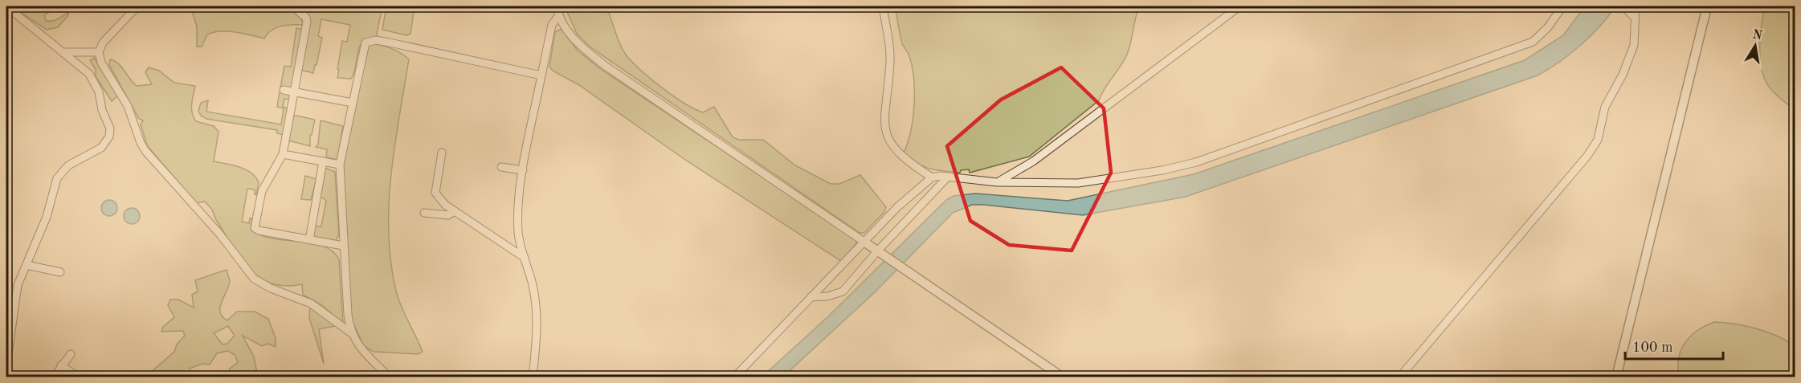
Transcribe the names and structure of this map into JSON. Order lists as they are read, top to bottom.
{
  "scale_bar": "100 m",
  "north": "top"
}
